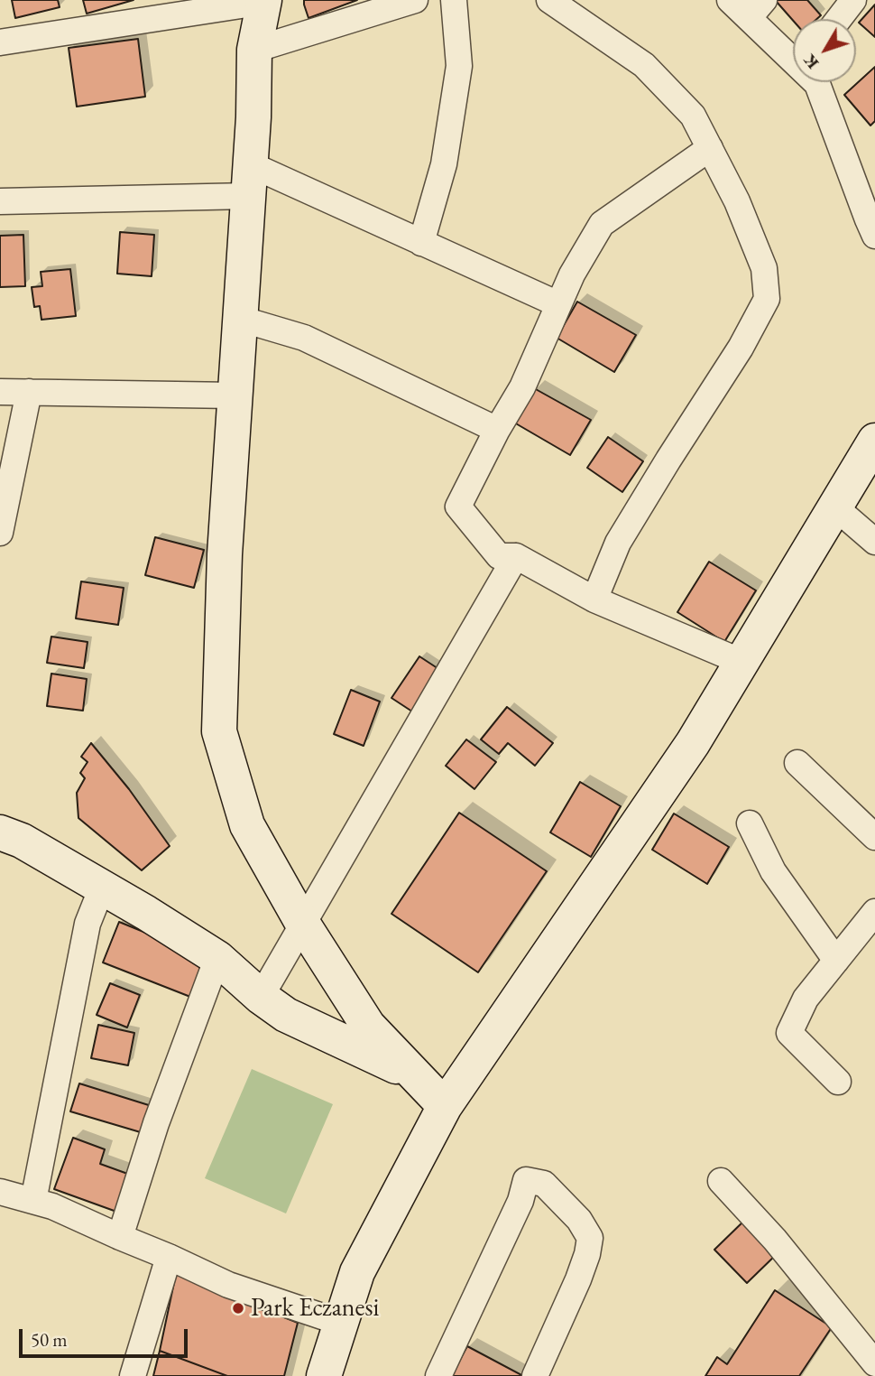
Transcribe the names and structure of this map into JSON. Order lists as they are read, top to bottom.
{
  "places": ["Park Eczanesi"],
  "scale_bar": "50 m",
  "north": "bottom left"
}
